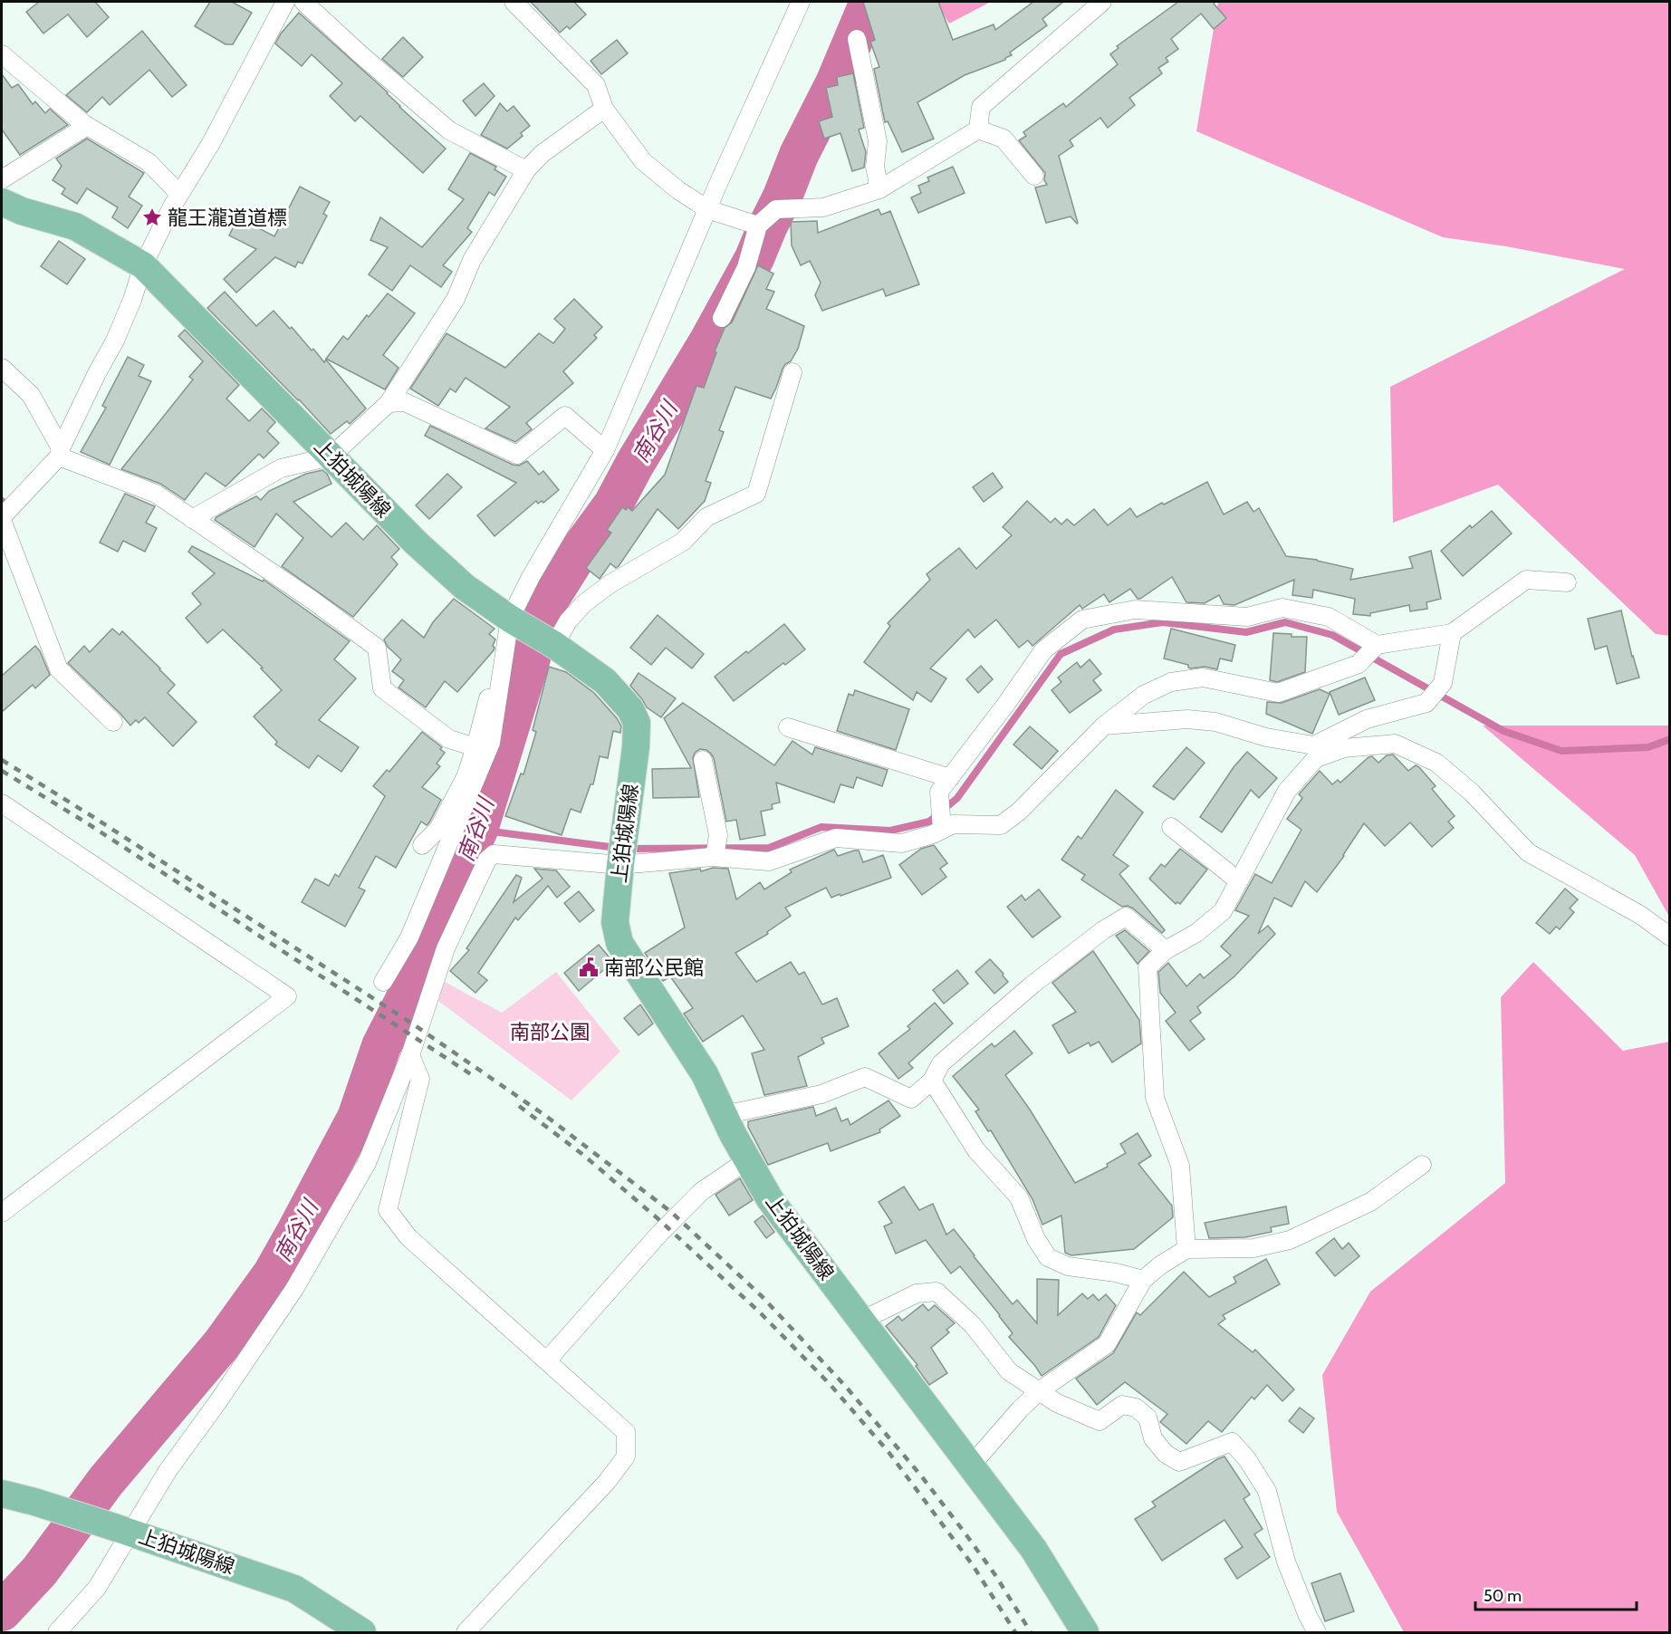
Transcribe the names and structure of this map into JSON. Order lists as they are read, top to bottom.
{
  "streets": {
    "main road": ["上狛城陽線"]
  },
  "water": ["南谷川"],
  "parks": ["南部公園"],
  "places": {
    "place": ["龍王瀧道道標"],
    "public building": ["南部公民館"]
  },
  "scale_bar": "50 m"
}
